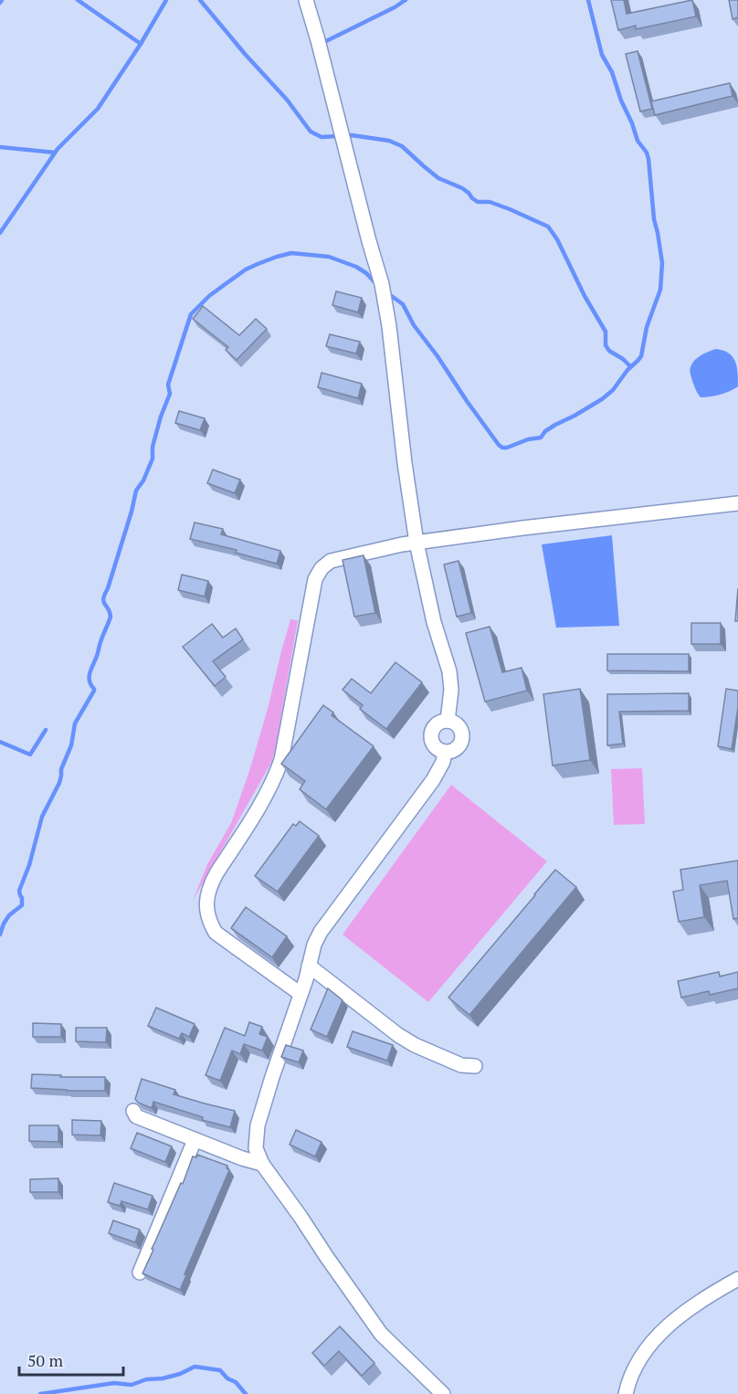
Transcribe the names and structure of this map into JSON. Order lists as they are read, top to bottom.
{
  "scale_bar": "50 m"
}
